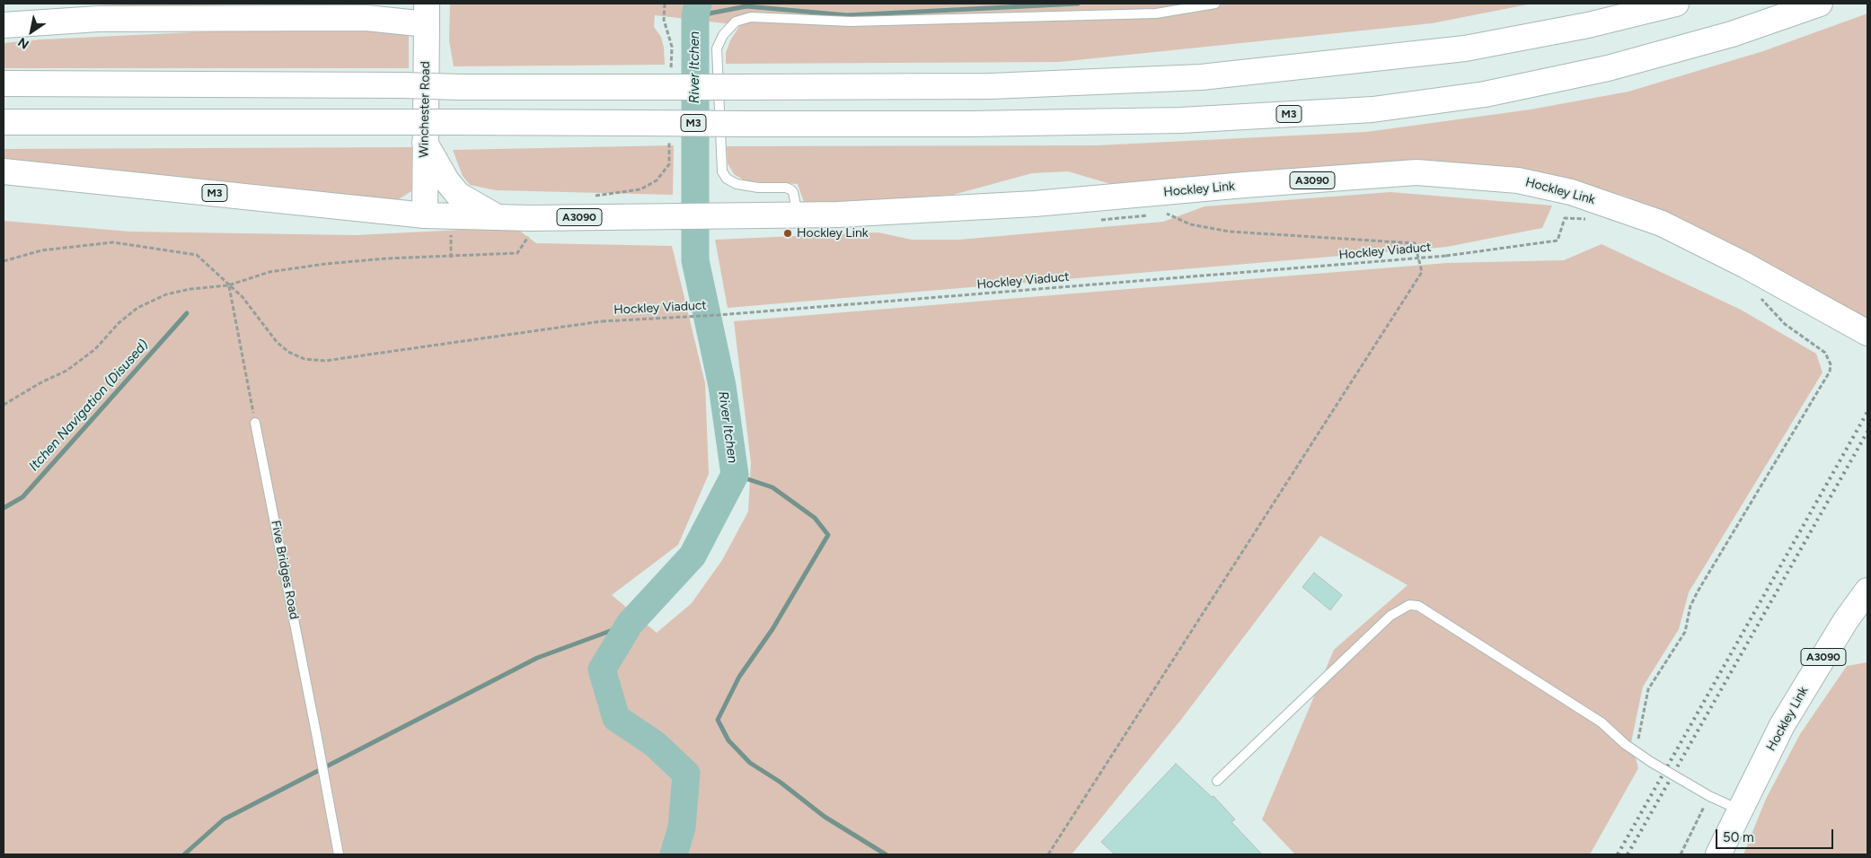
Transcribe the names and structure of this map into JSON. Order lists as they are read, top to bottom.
{
  "streets": {
    "main road": [
      "Winchester Road",
      "M3",
      "A3090",
      "Hockley Link"
    ],
    "lane": ["Five Bridges Road"],
    "path": ["Hockley Viaduct"]
  },
  "crossings": [
    ["Winchester Road", "M3"],
    ["Winchester Road", "Hockley Link"],
    ["M3", "Hockley Link"]
  ],
  "water": ["River Itchen", "Itchen Navigation (Disused)"],
  "places": ["Hockley Link"],
  "scale_bar": "50 m",
  "north": "bottom left"
}
